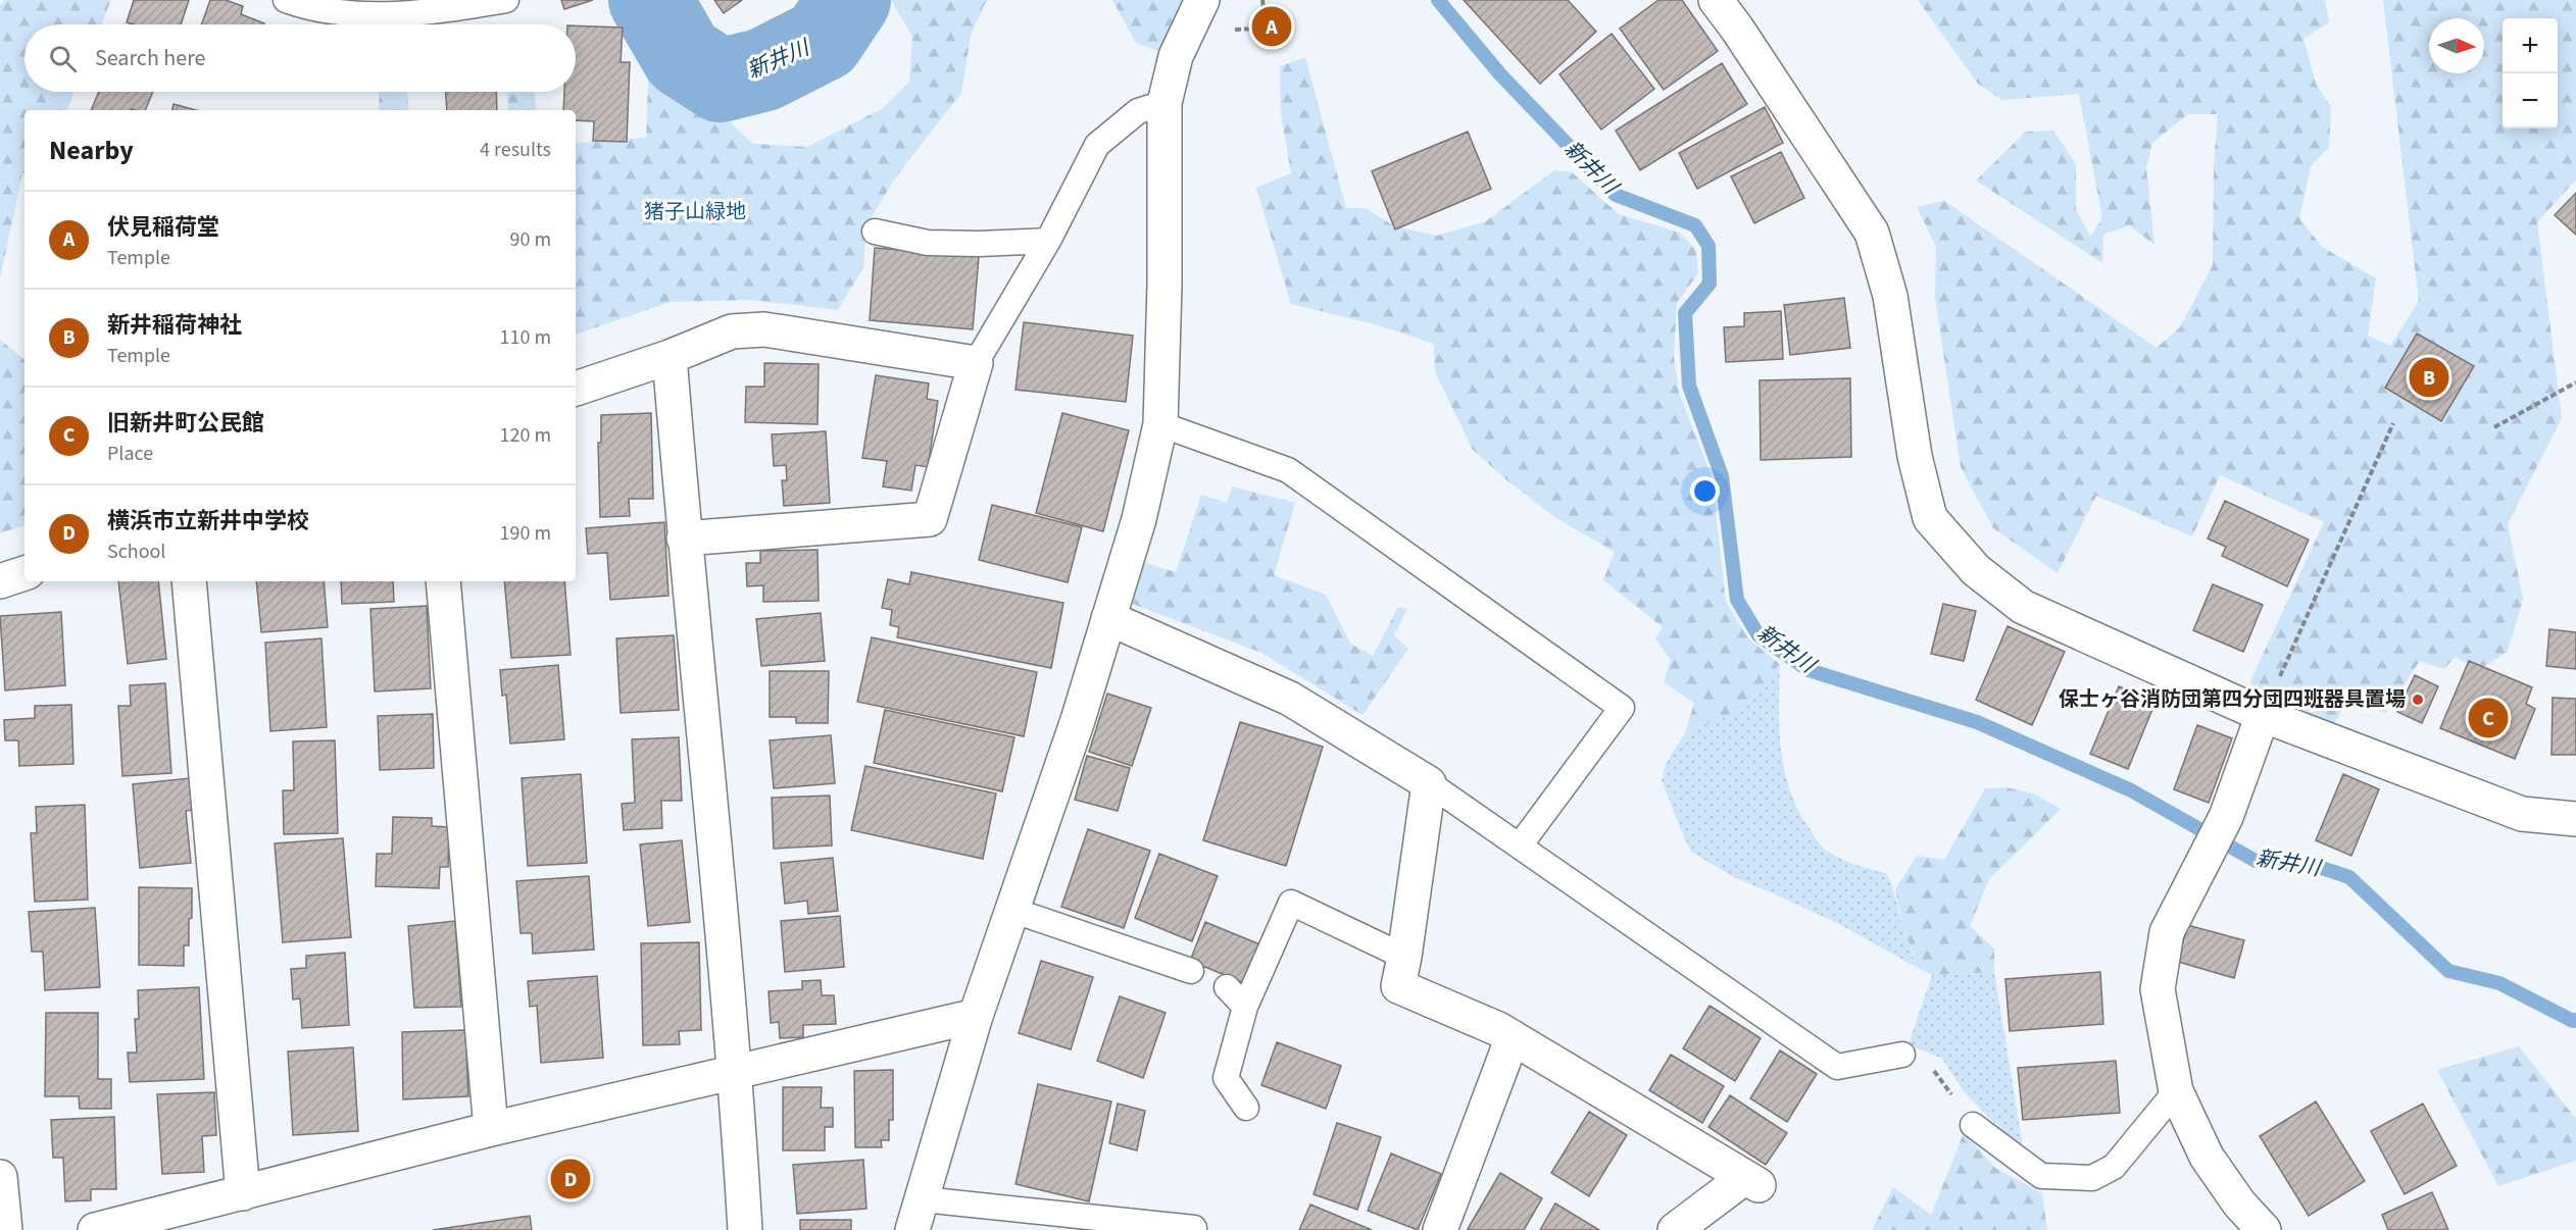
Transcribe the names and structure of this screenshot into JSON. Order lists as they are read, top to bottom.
{
  "water": ["新井川"],
  "parks": ["猪子山緑地"],
  "places": ["保士ヶ谷消防団第四分団四班器具置場"],
  "north": "right",
  "page": {
    "pins": [
      "A",
      "B",
      "C",
      "D"
    ],
    "map_buttons": ["+", "−"],
    "search": "Search here",
    "heading": ["Nearby", "4 results"],
    "list": [
      {
        "mark": "A",
        "name": "伏見稲荷堂",
        "note": "Temple",
        "value": "90 m"
      },
      {
        "mark": "B",
        "name": "新井稲荷神社",
        "note": "Temple",
        "value": "110 m"
      },
      {
        "mark": "C",
        "name": "旧新井町公民館",
        "note": "Place",
        "value": "120 m"
      },
      {
        "mark": "D",
        "name": "横浜市立新井中学校",
        "note": "School",
        "value": "190 m"
      }
    ]
  }
}
